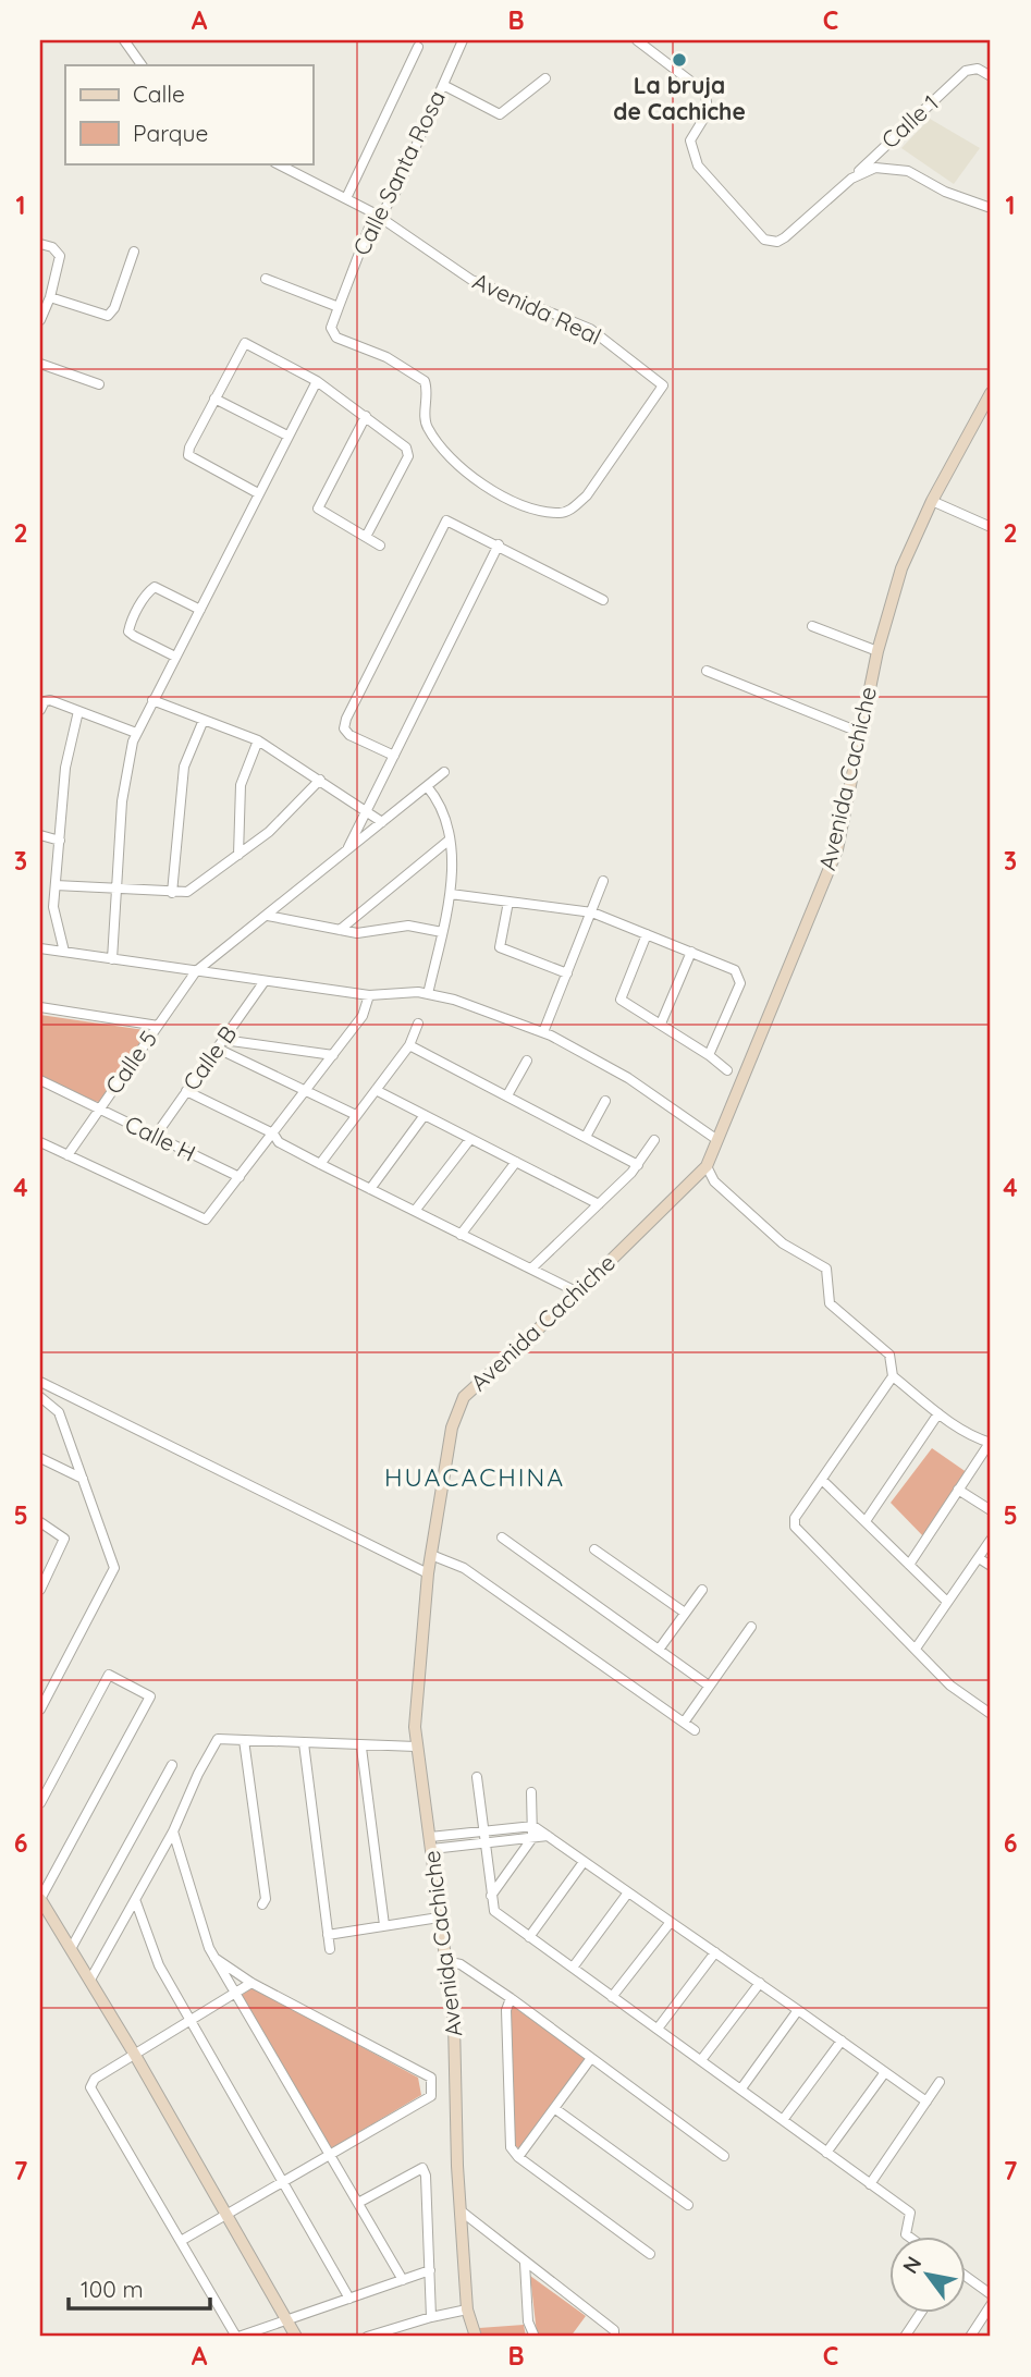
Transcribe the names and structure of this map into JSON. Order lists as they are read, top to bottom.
{
  "streets": {
    "street": [
      "Calle 1",
      "Calle Santa Rosa",
      "Avenida Real",
      "Avenida Cachiche",
      "Calle B",
      "Calle 5",
      "Calle H"
    ]
  },
  "crossings": [
    ["Calle Santa Rosa", "Avenida Real"],
    ["Calle B", "Calle H"],
    ["Calle 5", "Calle H"]
  ],
  "districts": ["HUACACHINA"],
  "places": ["La bruja de Cachiche"],
  "legend": ["Calle", "Parque"],
  "scale_bar": "100 m",
  "north": "top left",
  "grid": {
    "columns": ["A", "B", "C"],
    "rows": [
      "1",
      "2",
      "3",
      "4",
      "5",
      "6",
      "7"
    ]
  }
}
